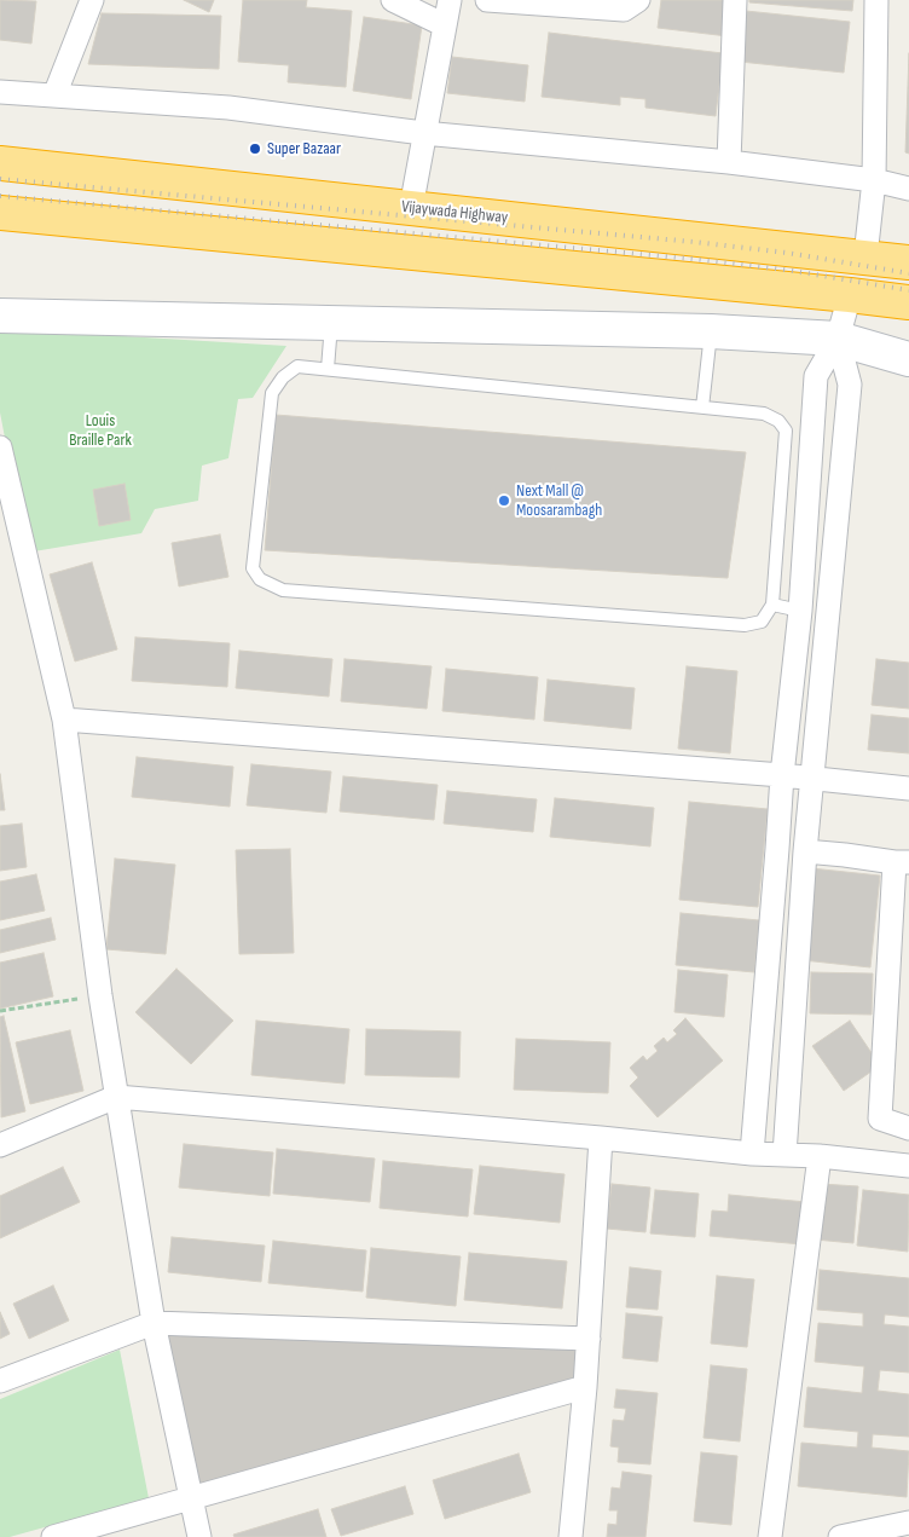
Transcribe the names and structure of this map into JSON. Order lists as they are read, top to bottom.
{
  "streets": {
    "highway": ["Vijaywada Highway"]
  },
  "parks": ["Louis Braille Park"],
  "places": ["Super Bazaar", "Next Mall @ Moosarambagh"]
}
